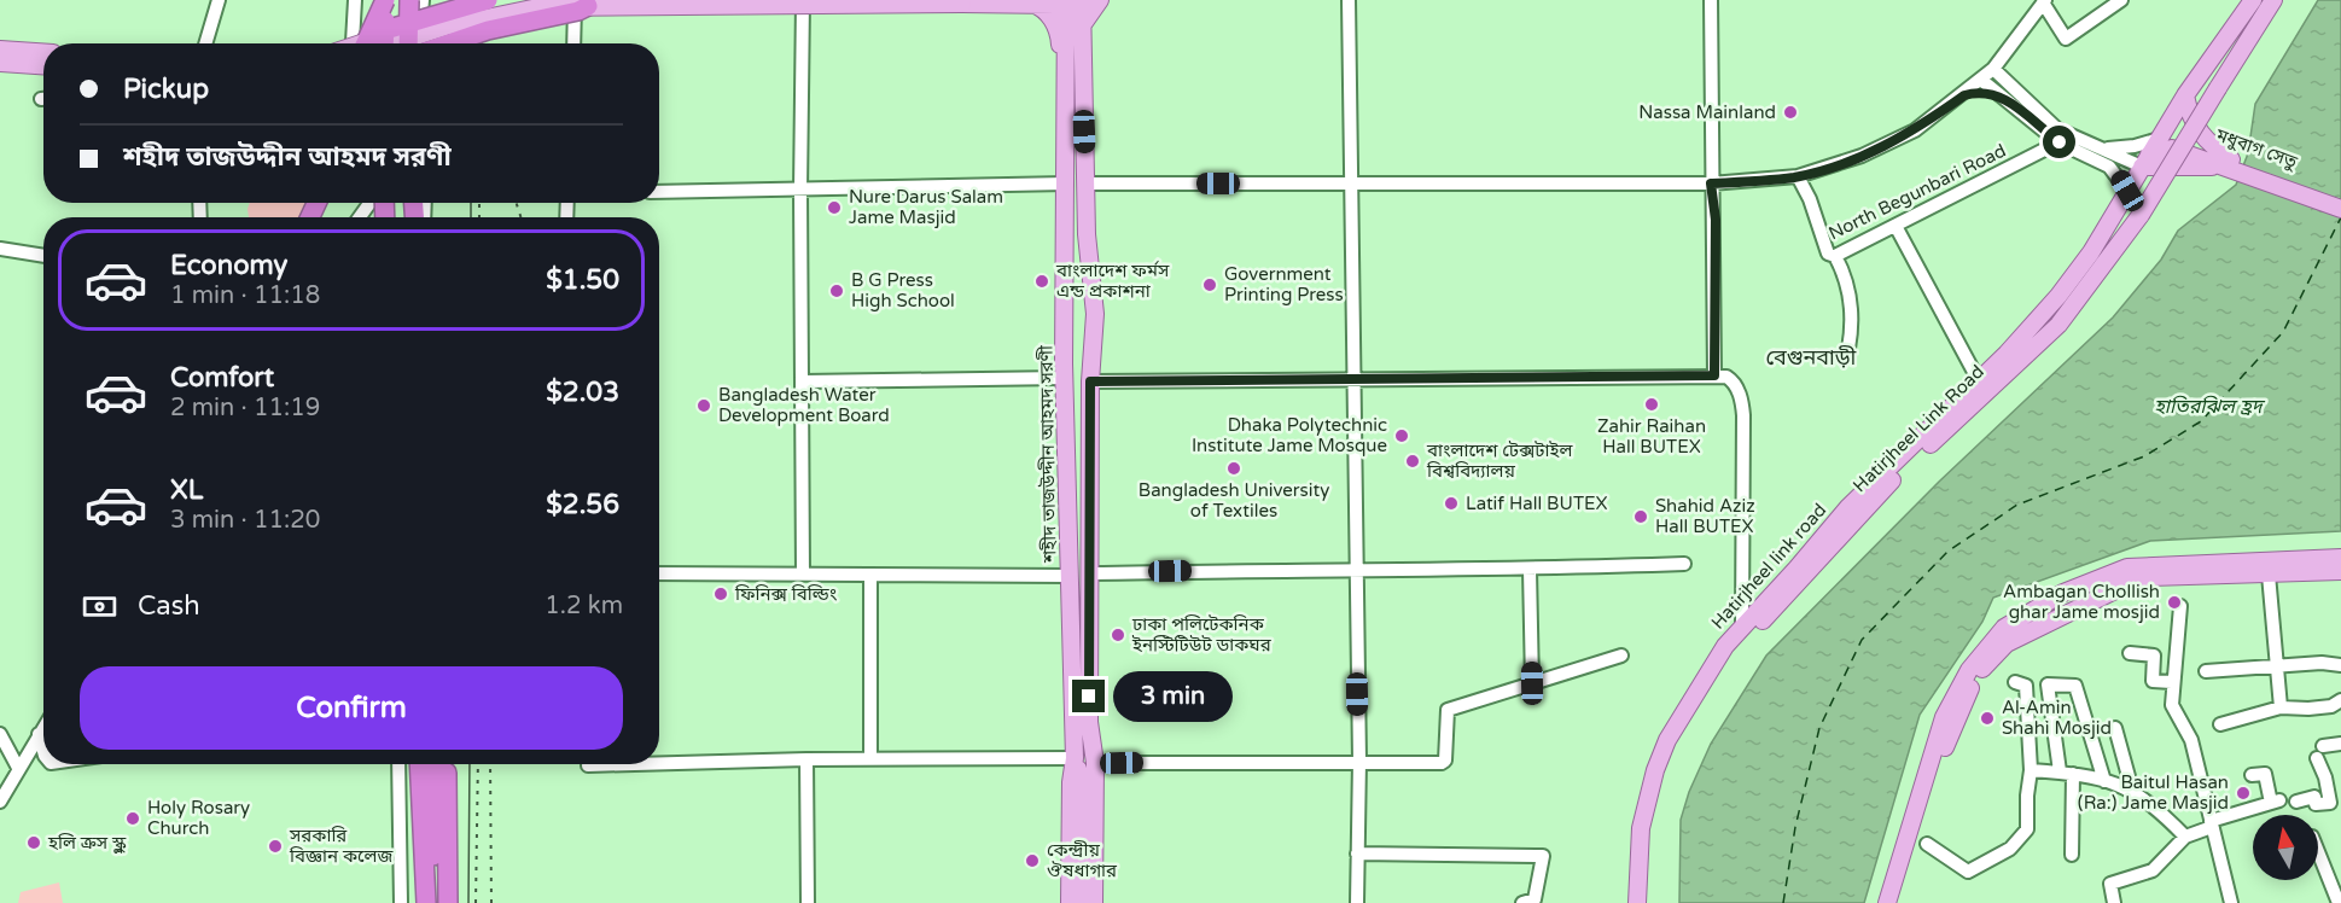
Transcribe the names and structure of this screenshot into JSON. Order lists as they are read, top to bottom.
{
  "streets": {
    "main road": [
      "মধুবাগ সেতু",
      "Hatirjheel Link Road",
      "শহীদ তাজউদ্দীন আহমদ সরণী",
      "Hatirjheel link road"
    ],
    "street": ["North Begunbari Road"]
  },
  "districts": ["বেগুনবাড়ী"],
  "water": ["হাতিরঝিল হ্রদ"],
  "places": [
    "Nassa Mainland",
    "Nure Darus Salam Jame Masjid",
    "বাংলাদেশ ফর্মস এন্ড প্রকাশনা",
    "Government Printing Press",
    "B G Press High School",
    "Zahir Raihan Hall BUTEX",
    "Bangladesh Water Development Board",
    "Dhaka Polytechnic Institute Jame Mosque",
    "বাংলাদেশ টেক্সটাইল বিশ্ববিদ্যালয়",
    "Bangladesh University of Textiles",
    "Latif Hall BUTEX",
    "Shahid Aziz Hall BUTEX",
    "ফিনিক্স বিল্ডিং",
    "Ambagan Chollish ghar Jame mosjid",
    "ঢাকা পলিটেকনিক ইনস্টিটিউট ডাকঘর",
    "Al-Amin Shahi Mosjid",
    "Baitul Hasan (Ra:) Jame Masjid",
    "Holy Rosary Church",
    "হলি ক্রস স্কুল",
    "সরকারি বিজ্ঞান কলেজ",
    "কেন্দ্রীয় ঔষধাগার"
  ],
  "north": "top",
  "page": {
    "banner": ["Pickup", "শহীদ তাজউদ্দীন আহমদ সরণী"],
    "list": [
      {
        "name": "Economy",
        "note": "1 min · 11:18",
        "value": "$1.50"
      },
      {
        "name": "Comfort",
        "note": "2 min · 11:19",
        "value": "$2.03"
      },
      {
        "name": "XL",
        "note": "3 min · 11:20",
        "value": "$2.56"
      }
    ],
    "pay": ["Cash", "1.2 km"],
    "buttons": "Confirm",
    "bubble": "3 min"
  }
}
